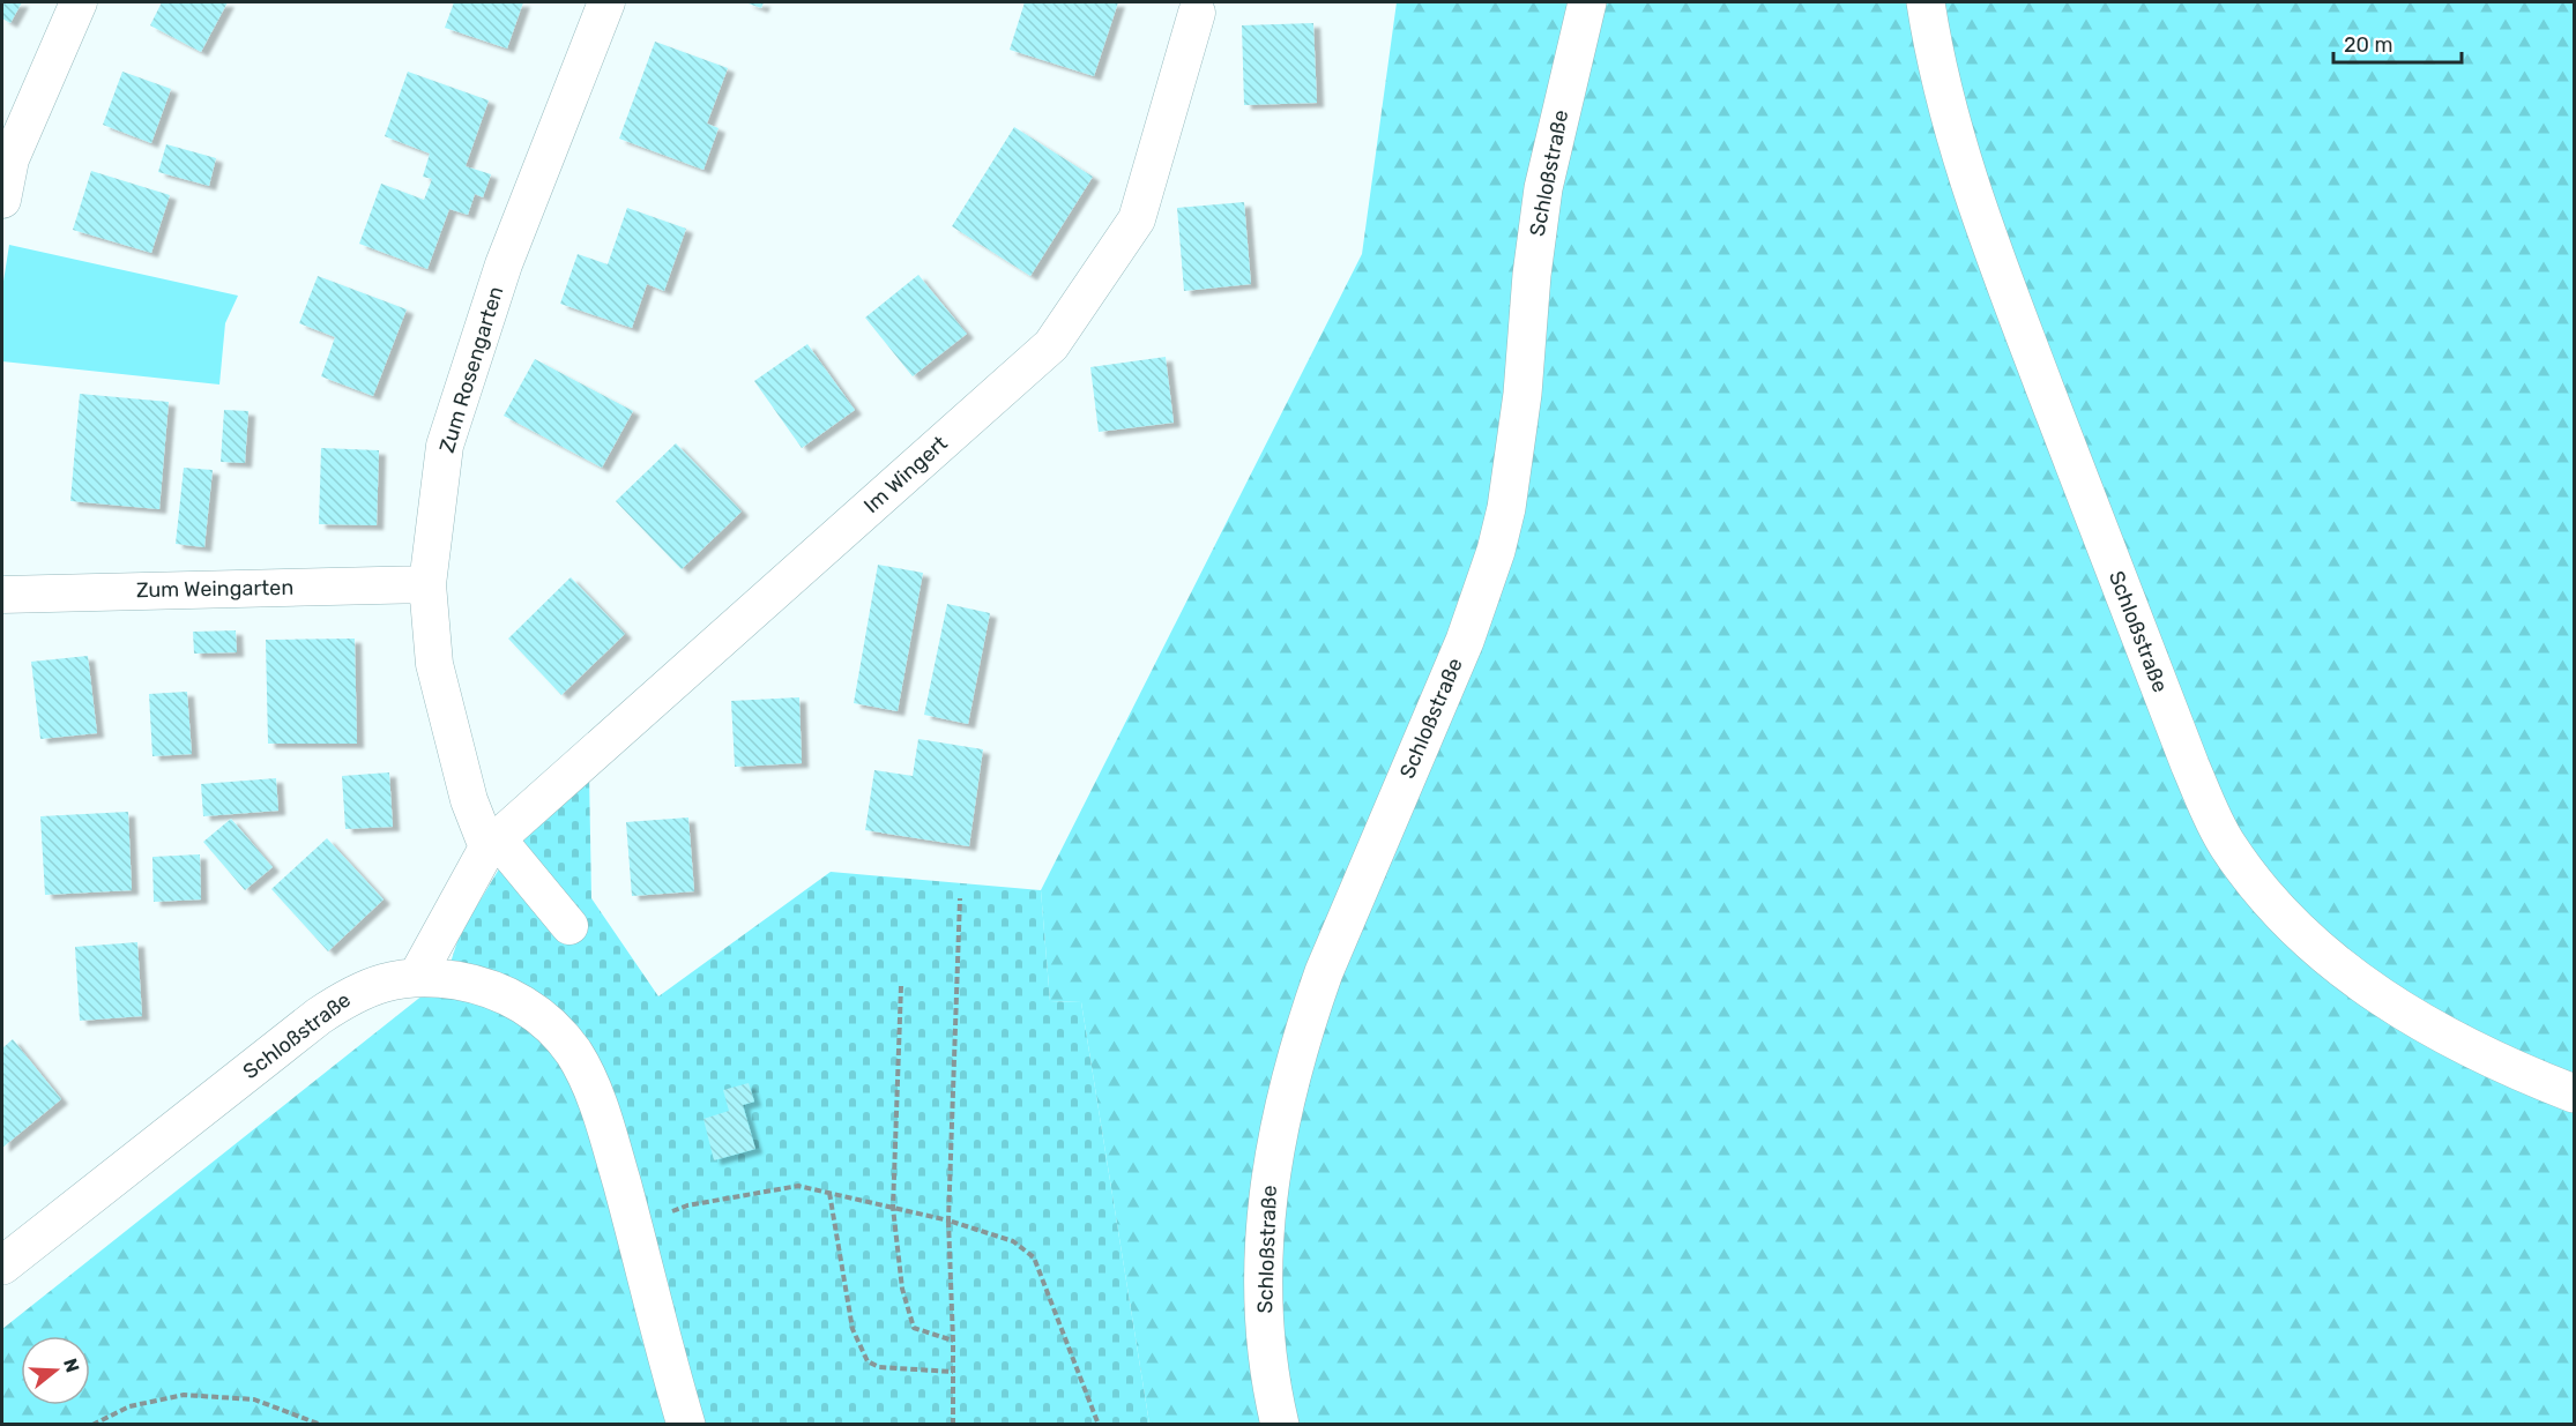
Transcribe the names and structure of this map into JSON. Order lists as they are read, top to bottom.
{
  "streets": {
    "main road": ["Schloßstraße"],
    "street": ["Zum Rosengarten", "Im Wingert", "Zum Weingarten"]
  },
  "crossings": [
    ["Zum Rosengarten", "Im Wingert"],
    ["Zum Rosengarten", "Zum Weingarten"]
  ],
  "scale_bar": "20 m",
  "north": "right"
}
